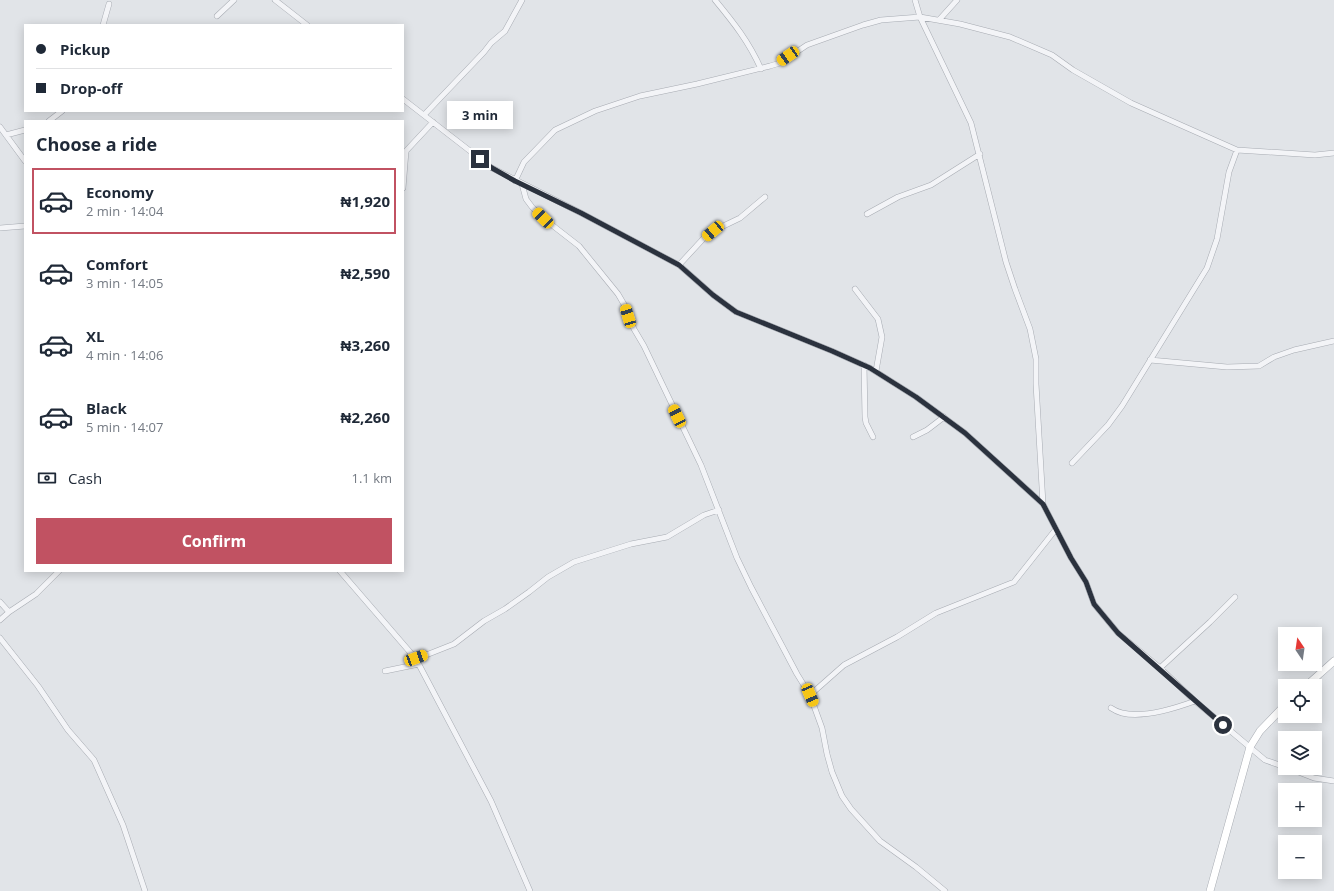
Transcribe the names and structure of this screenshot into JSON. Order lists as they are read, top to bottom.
{
  "north": "top",
  "page": {
    "banner": ["Pickup", "Drop-off"],
    "bubble": "3 min",
    "heading": "Choose a ride",
    "list": [
      {
        "name": "Economy",
        "note": "2 min · 14:04",
        "value": "₦1,920"
      },
      {
        "name": "Comfort",
        "note": "3 min · 14:05",
        "value": "₦2,590"
      },
      {
        "name": "XL",
        "note": "4 min · 14:06",
        "value": "₦3,260"
      },
      {
        "name": "Black",
        "note": "5 min · 14:07",
        "value": "₦2,260"
      }
    ],
    "pay": ["Cash", "1.1 km"],
    "buttons": "Confirm",
    "map_buttons": ["+", "−"]
  }
}
